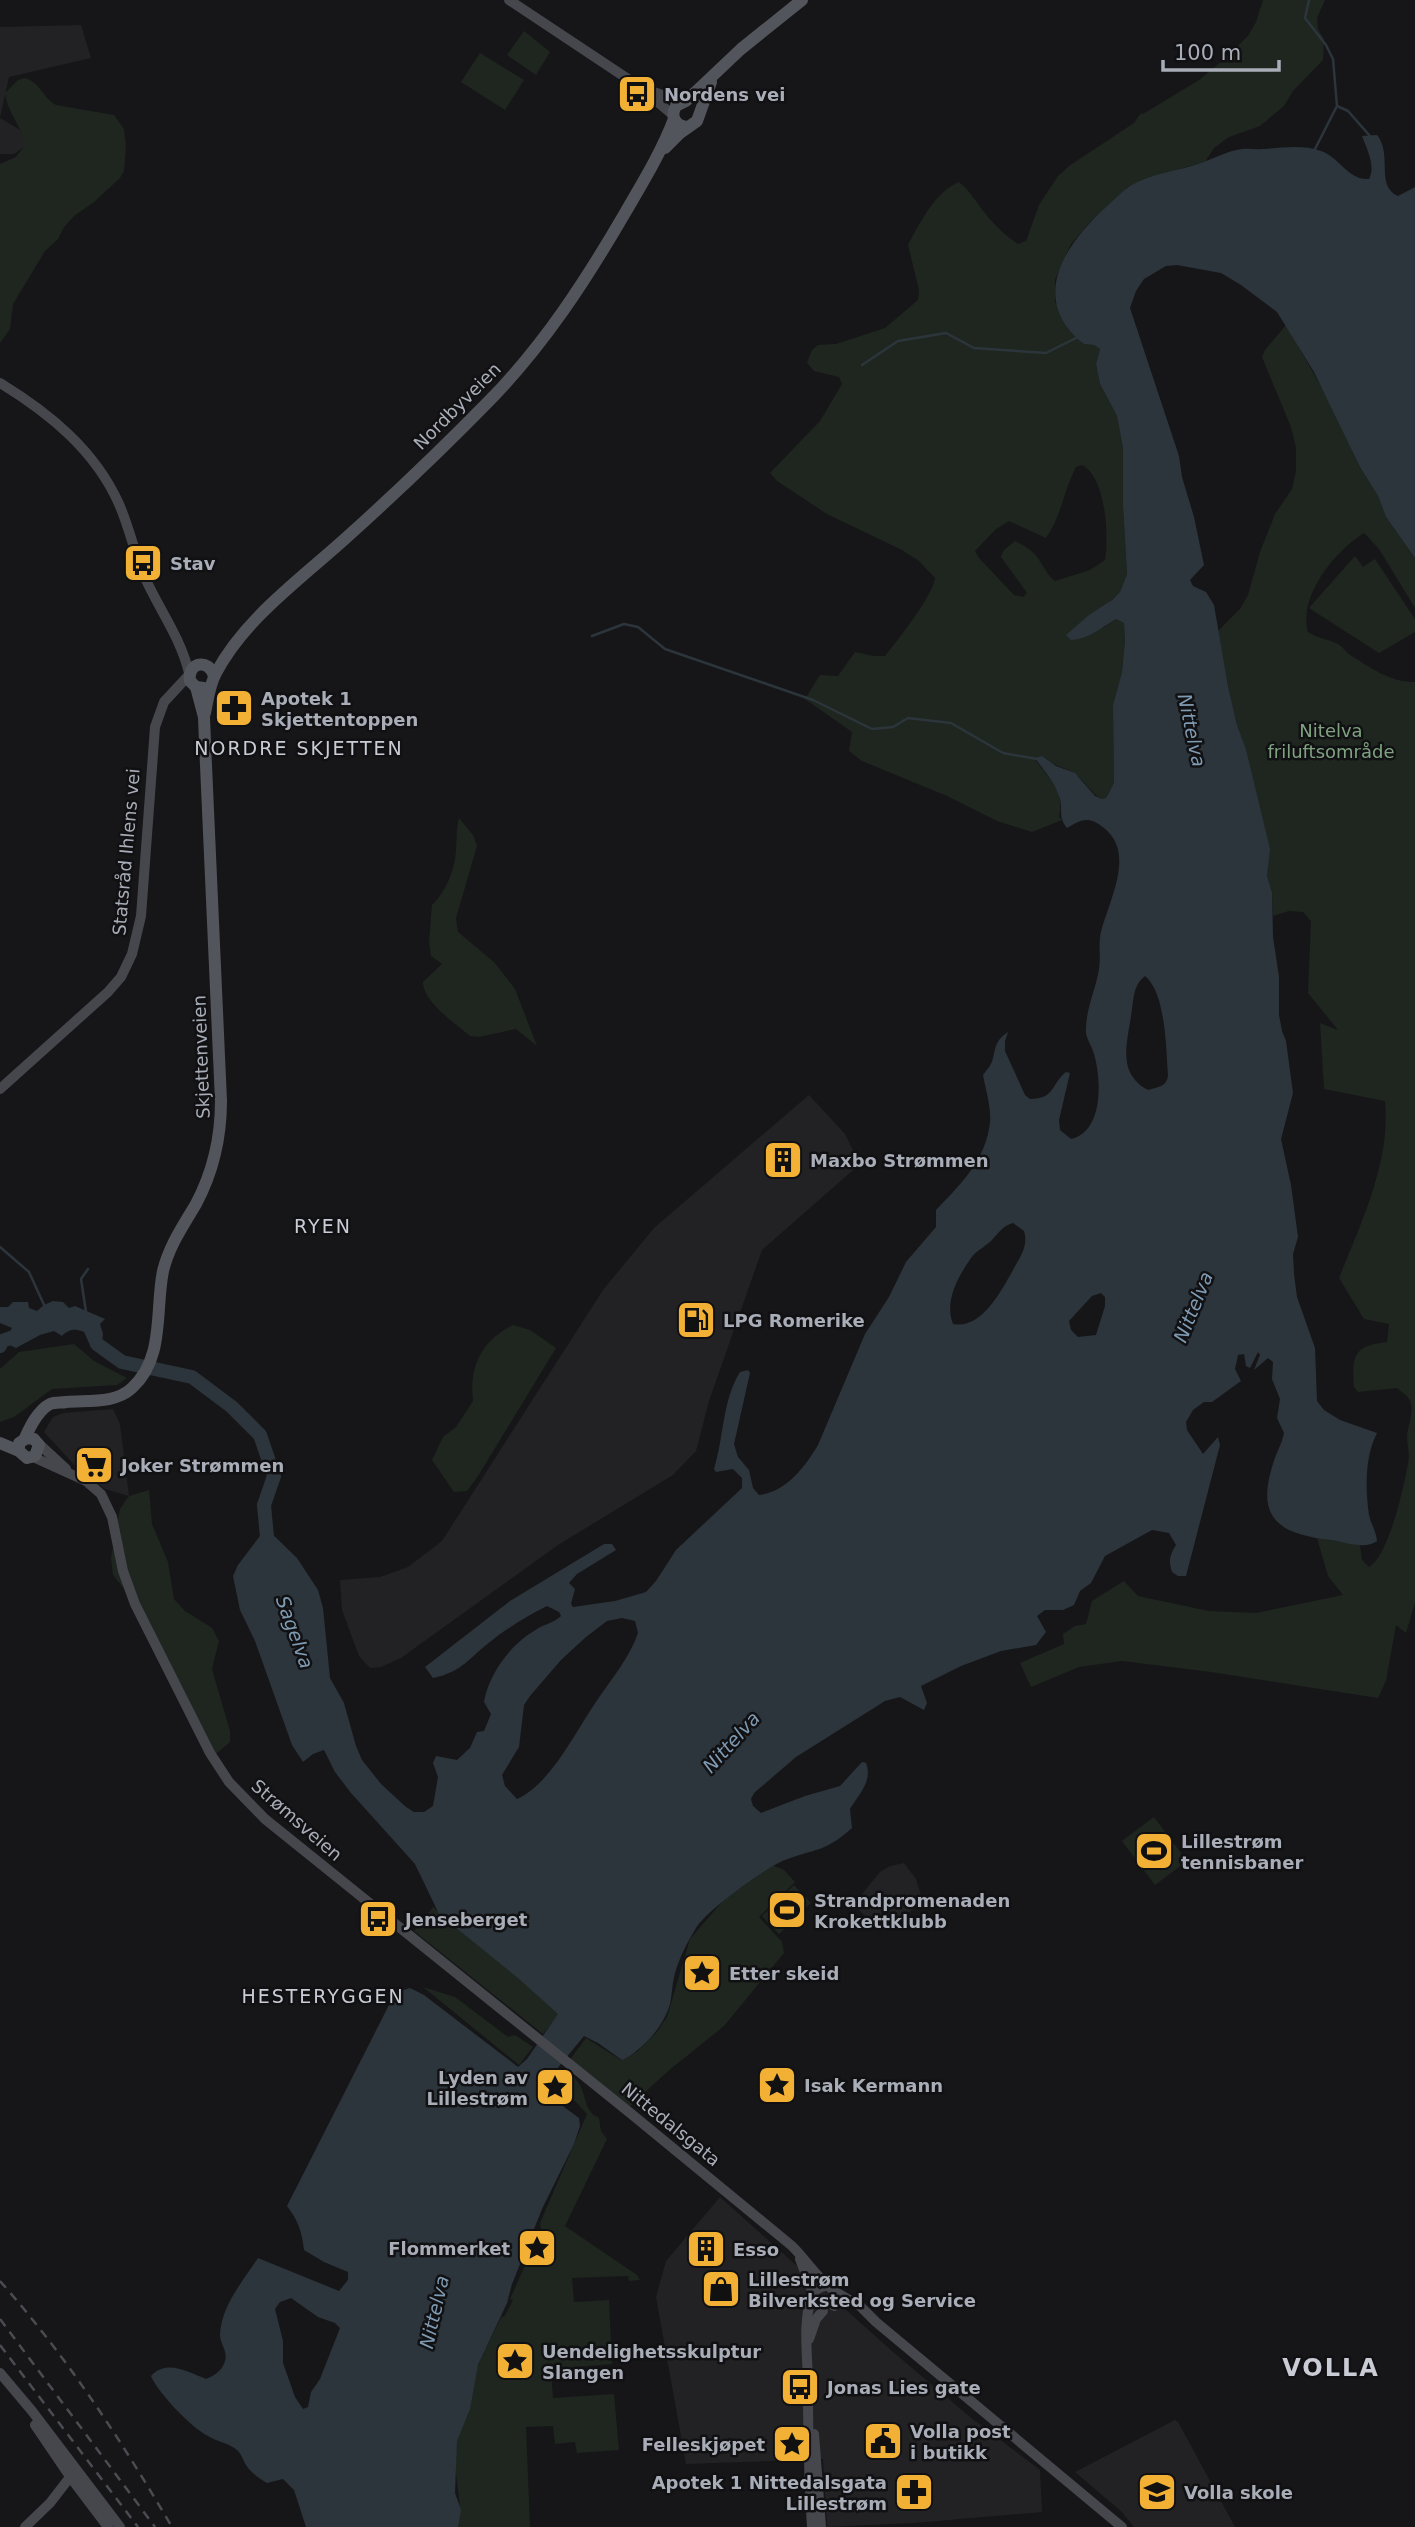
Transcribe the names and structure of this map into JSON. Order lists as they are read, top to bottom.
{
  "streets": {
    "main road": [
      "Nordbyveien",
      "Statsråd Ihlens vei",
      "Skjettenveien",
      "Strømsveien",
      "Nittedalsgata"
    ]
  },
  "crossings": [
    ["Nordbyveien", "Statsråd Ihlens vei"],
    ["Nordbyveien", "Skjettenveien"],
    ["Statsråd Ihlens vei", "Skjettenveien"],
    ["Skjettenveien", "Strømsveien"],
    ["Strømsveien", "Nittedalsgata"]
  ],
  "districts": [
    "NORDRE SKJETTEN",
    "RYEN",
    "HESTERYGGEN",
    "VOLLA"
  ],
  "water": ["Nittelva", "Sagelva"],
  "parks": ["Nitelva friluftsområde"],
  "places": {
    "bus stop": [
      "Nordens vei",
      "Stav",
      "Jenseberget",
      "Jonas Lies gate"
    ],
    "pharmacy": ["Apotek 1 Skjettentoppen", "Apotek 1 Nittedalsgata Lillestrøm"],
    "building": ["Maxbo Strømmen", "Esso"],
    "fuel station": ["LPG Romerike"],
    "supermarket": ["Joker Strømmen"],
    "sports": ["Lillestrøm tennisbaner", "Strandpromenaden Krokettklubb"],
    "place": [
      "Etter skeid",
      "Isak Kermann",
      "Lyden av Lillestrøm",
      "Flommerket",
      "Uendelighetsskulptur Slangen",
      "Felleskjøpet"
    ],
    "shop": ["Lillestrøm Bilverksted og Service"],
    "public building": ["Volla post i butikk"],
    "school or university": ["Volla skole"]
  },
  "scale_bar": "100 m"
}
